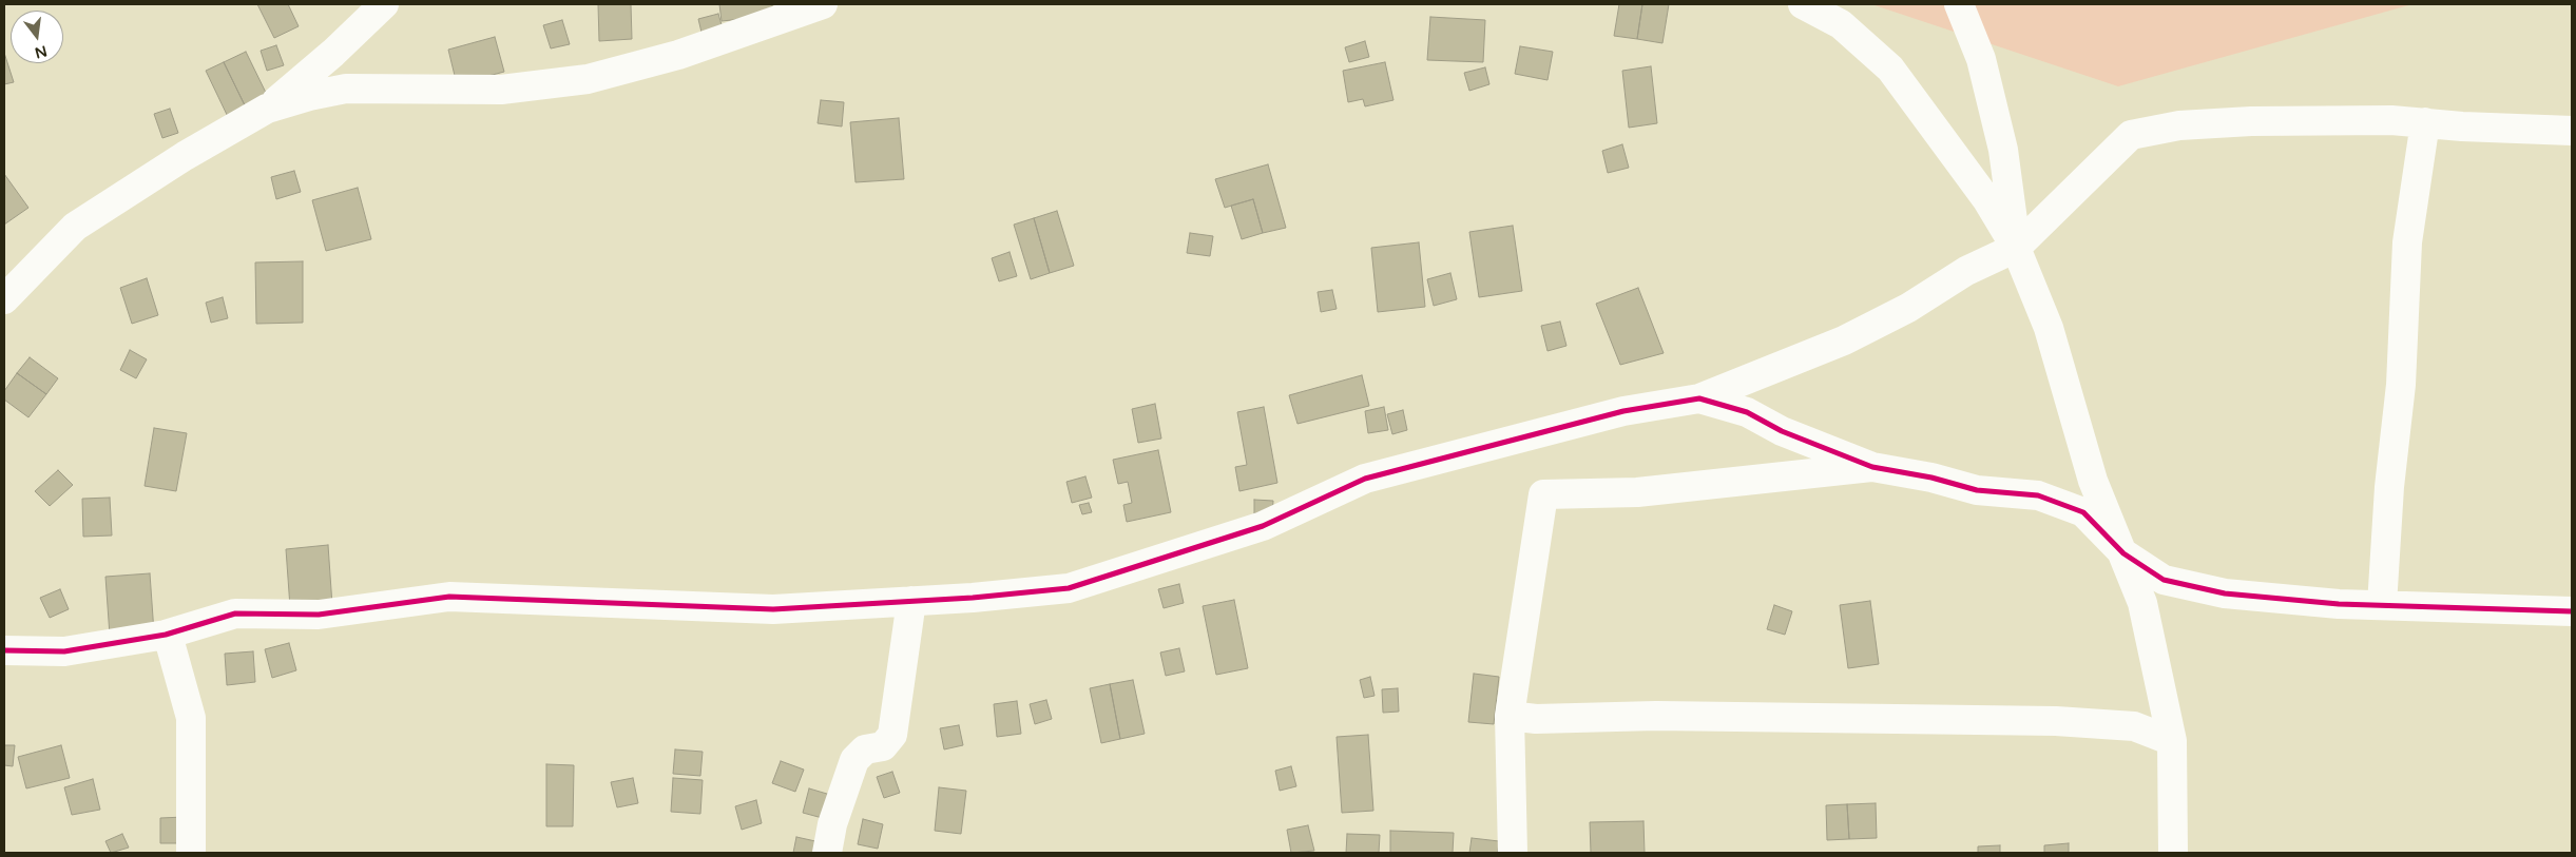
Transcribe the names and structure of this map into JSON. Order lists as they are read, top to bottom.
{
  "north": "bottom"
}
